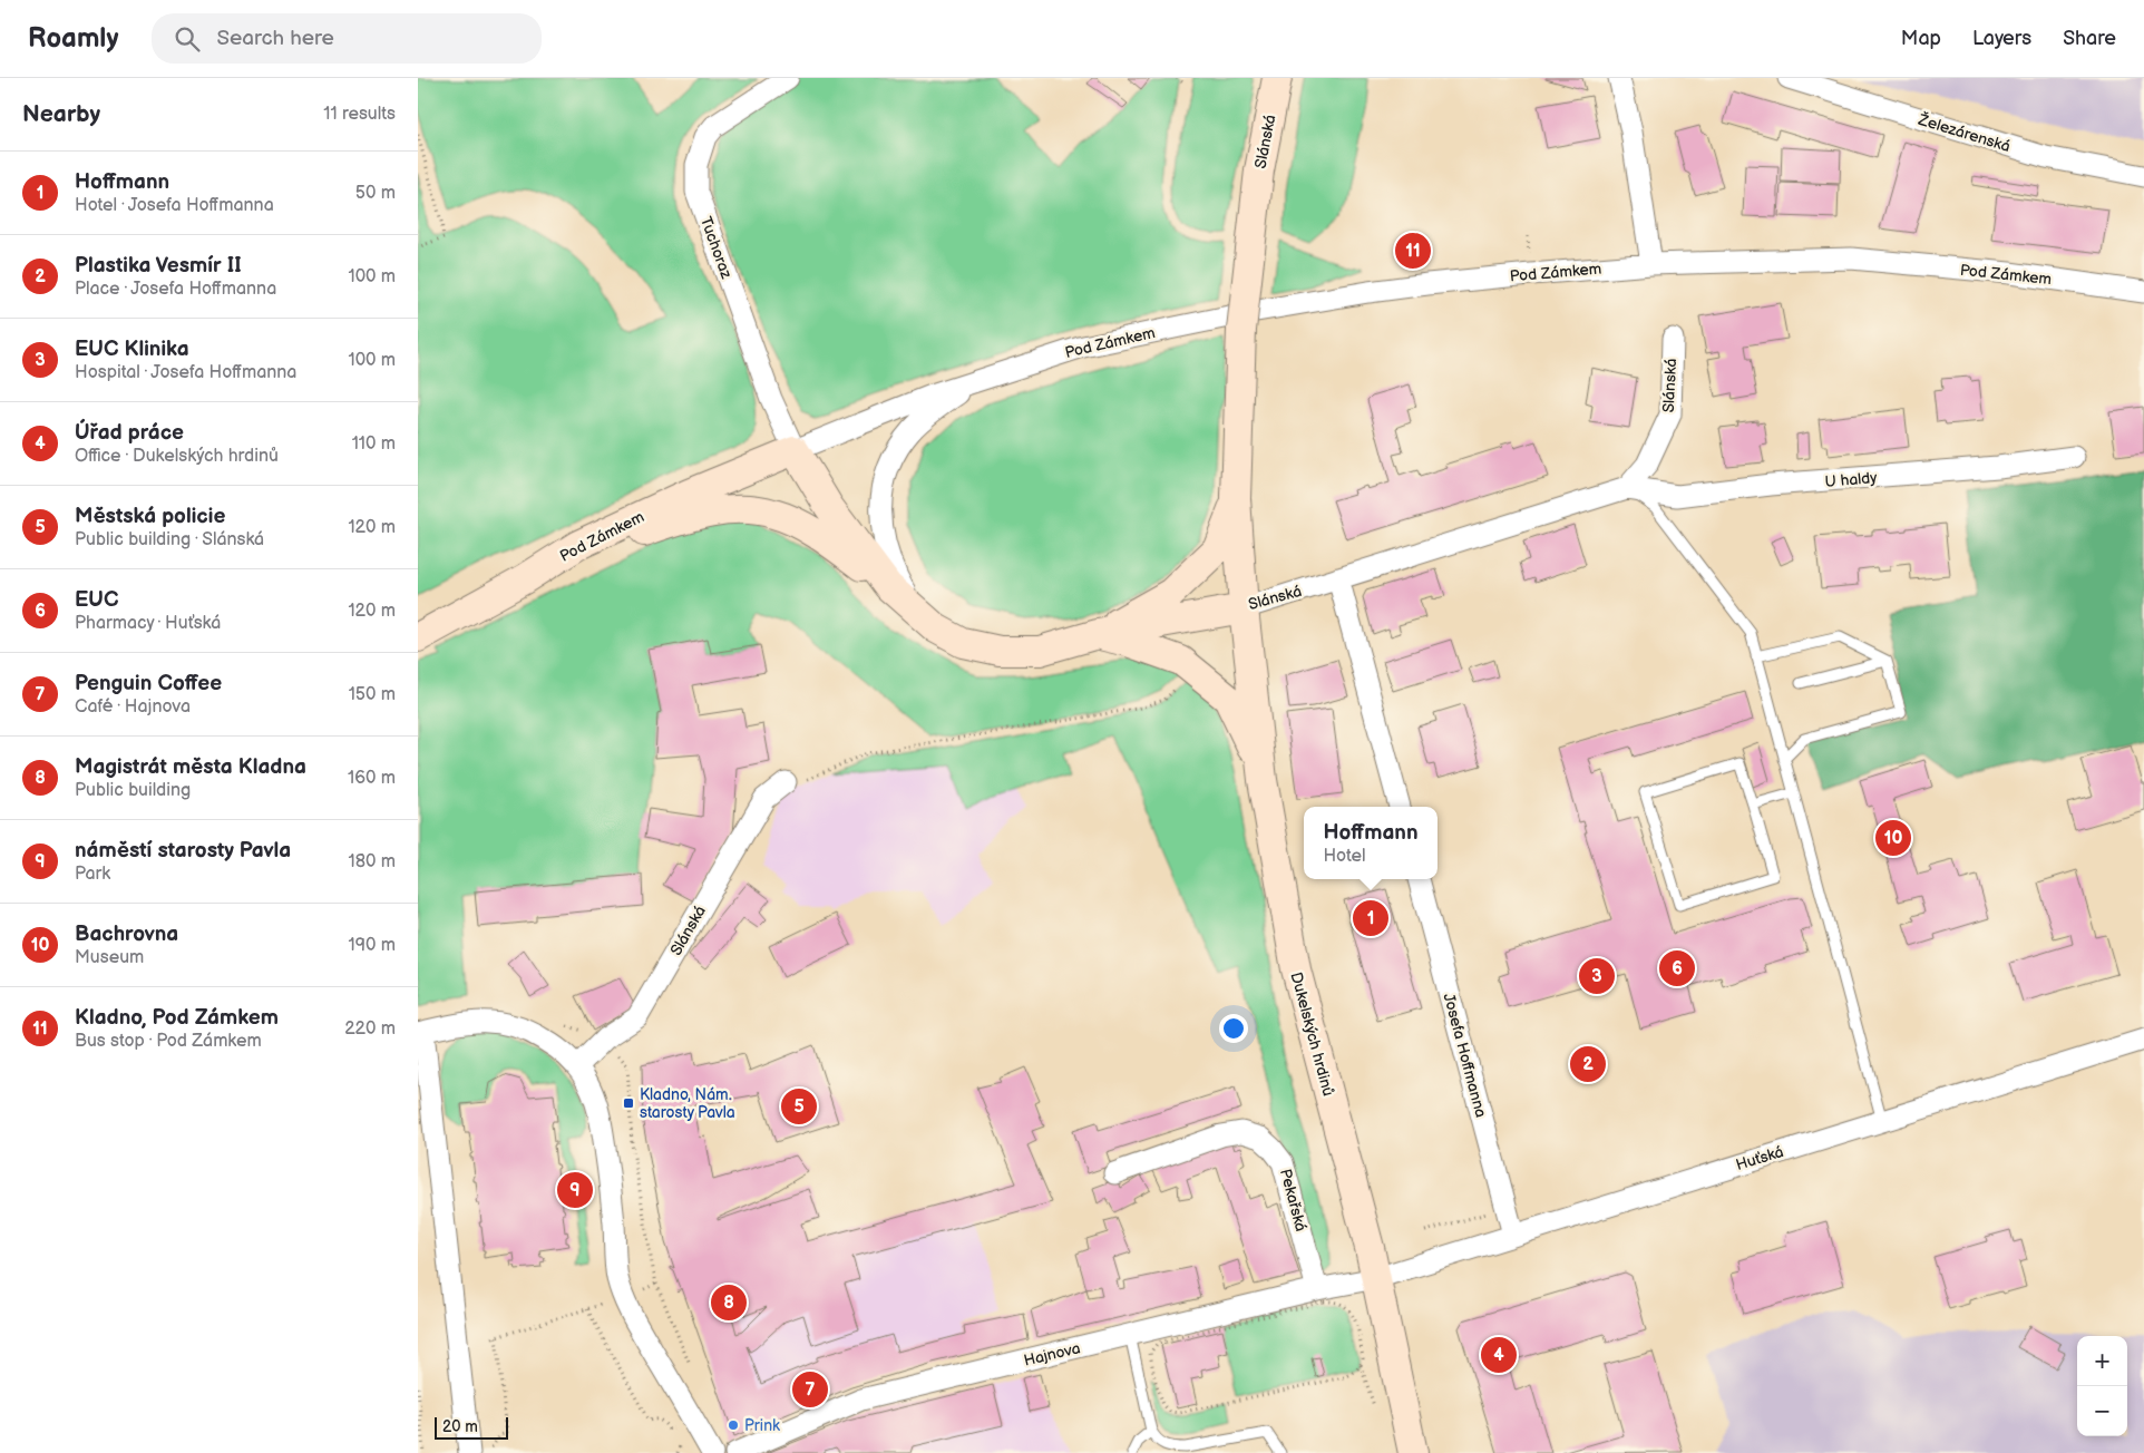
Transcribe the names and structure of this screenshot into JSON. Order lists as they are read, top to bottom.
{
  "streets": {
    "main road": ["Slánská", "Pod Zámkem", "Dukelských hrdinů"],
    "street": [
      "Železárenská",
      "Tuchoraz",
      "U haldy",
      "Josefa Hoffmanna",
      "Huťská",
      "Pekařská",
      "Hajnova"
    ]
  },
  "crossings": [
    ["Slánská", "Pod Zámkem"],
    ["Slánská", "U haldy"],
    ["Slánská", "Dukelských hrdinů"],
    ["Tuchoraz", "Pod Zámkem"],
    ["Pod Zámkem", "Dukelských hrdinů"],
    ["Dukelských hrdinů", "Huťská"],
    ["Dukelských hrdinů", "Hajnova"],
    ["Josefa Hoffmanna", "Huťská"],
    ["Huťská", "Hajnova"],
    ["Pekařská", "Hajnova"]
  ],
  "places": {
    "transit": ["Kladno, Nám. starosty Pavla"],
    "other": ["Prink"]
  },
  "scale_bar": "20 m",
  "page": {
    "header": "Roamly",
    "search": "Search here",
    "nav": ["Map", "Layers", "Share"],
    "heading": ["Nearby", "11 results"],
    "list": [
      {
        "mark": "1",
        "name": "Hoffmann",
        "note": "Hotel · Josefa Hoffmanna",
        "value": "50 m"
      },
      {
        "mark": "2",
        "name": "Plastika Vesmír II",
        "note": "Place · Josefa Hoffmanna",
        "value": "100 m"
      },
      {
        "mark": "3",
        "name": "EUC Klinika",
        "note": "Hospital · Josefa Hoffmanna",
        "value": "100 m"
      },
      {
        "mark": "4",
        "name": "Úřad práce",
        "note": "Office · Dukelských hrdinů",
        "value": "110 m"
      },
      {
        "mark": "5",
        "name": "Městská policie",
        "note": "Public building · Slánská",
        "value": "120 m"
      },
      {
        "mark": "6",
        "name": "EUC",
        "note": "Pharmacy · Huťská",
        "value": "120 m"
      },
      {
        "mark": "7",
        "name": "Penguin Coffee",
        "note": "Café · Hajnova",
        "value": "150 m"
      },
      {
        "mark": "8",
        "name": "Magistrát města Kladna",
        "note": "Public building",
        "value": "160 m"
      },
      {
        "mark": "9",
        "name": "náměstí starosty Pavla",
        "note": "Park",
        "value": "180 m"
      },
      {
        "mark": "10",
        "name": "Bachrovna",
        "note": "Museum",
        "value": "190 m"
      },
      {
        "mark": "11",
        "name": "Kladno, Pod Zámkem",
        "note": "Bus stop · Pod Zámkem",
        "value": "220 m"
      }
    ],
    "pins": [
      "11",
      "10",
      "1",
      "6",
      "3",
      "2",
      "5",
      "9",
      "8",
      "4",
      "7"
    ],
    "popup": ["Hoffmann", "Hotel"],
    "map_buttons": ["+", "−"],
    "scale": "20 m"
  }
}
